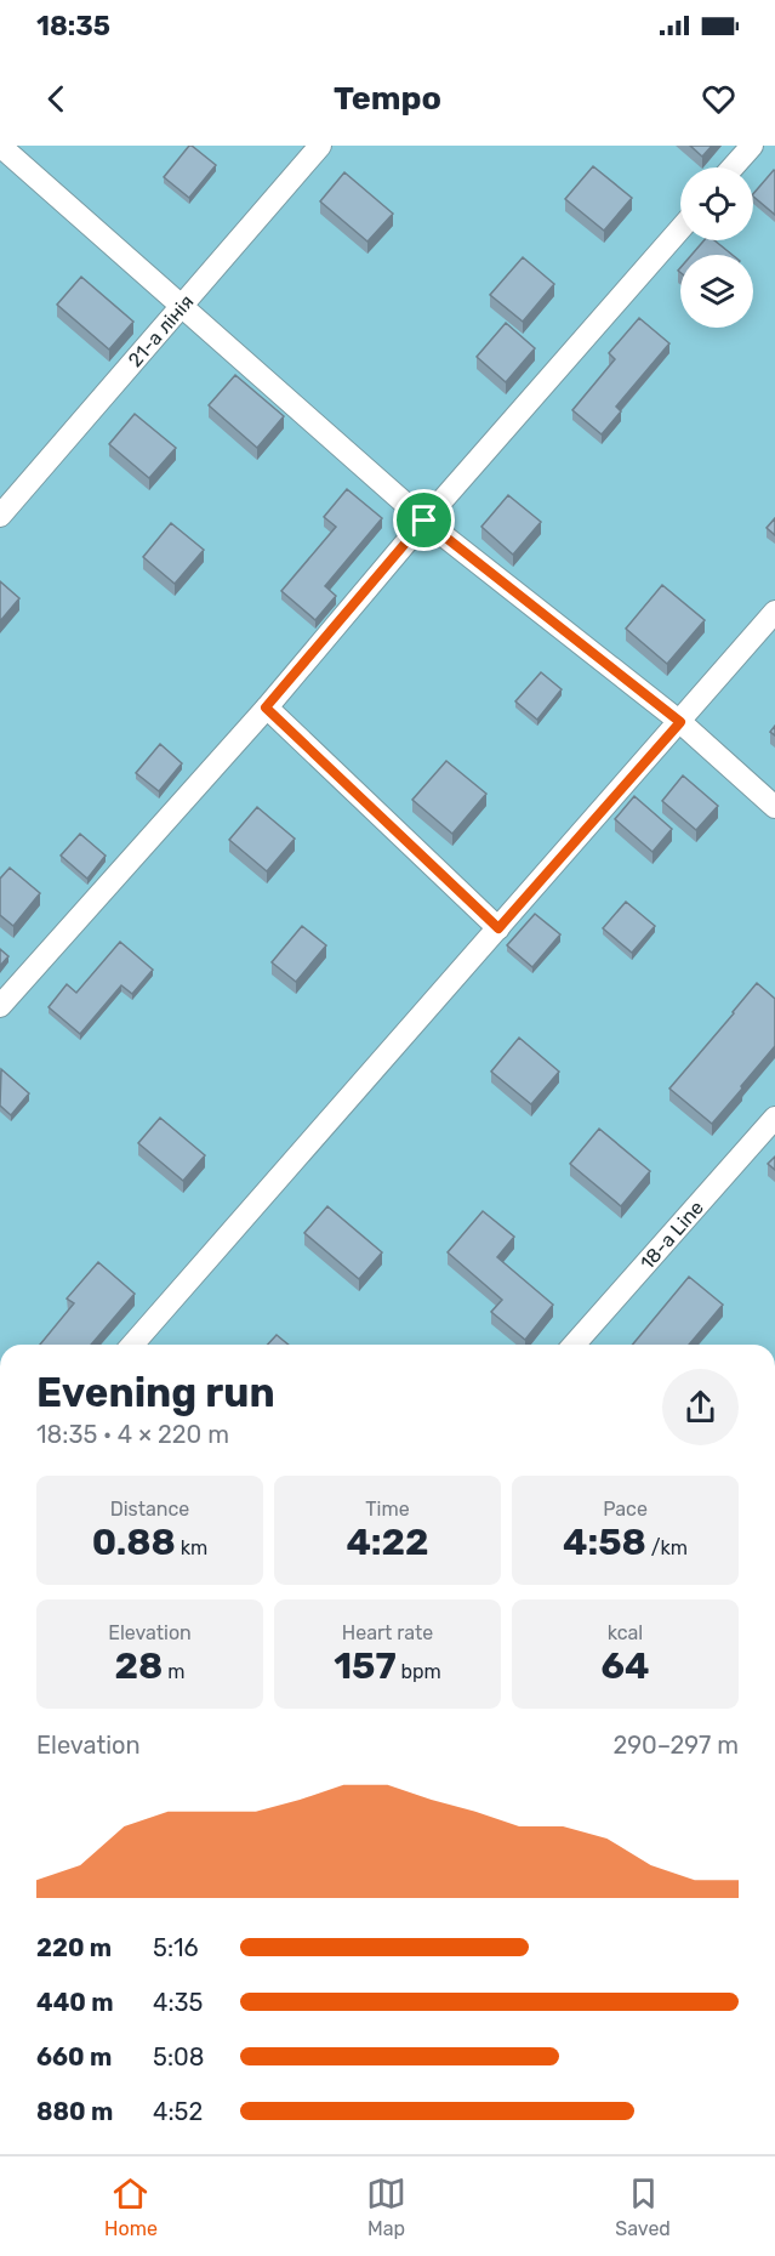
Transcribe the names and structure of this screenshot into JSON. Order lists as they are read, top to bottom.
{
  "streets": {
    "lane": ["21-а лінія", "18-a Line"]
  },
  "page": {
    "status": "18:35",
    "header": "Tempo",
    "heading": ["Evening run", "18:35 · 4 × 220 m"],
    "stats": [
      ["Distance", "0.88 km"],
      ["Time", "4:22"],
      ["Pace", "4:58 /km"],
      ["Elevation", "28 m"],
      ["Heart rate", "157 bpm"],
      ["kcal", "64"]
    ],
    "chart": ["Elevation", "290–297 m"],
    "list": [
      {
        "name": "220 m",
        "note": "5:16"
      },
      {
        "name": "440 m",
        "note": "4:35"
      },
      {
        "name": "660 m",
        "note": "5:08"
      },
      {
        "name": "880 m",
        "note": "4:52"
      }
    ],
    "tabs": ["Home", "Map", "Saved"]
  }
}
